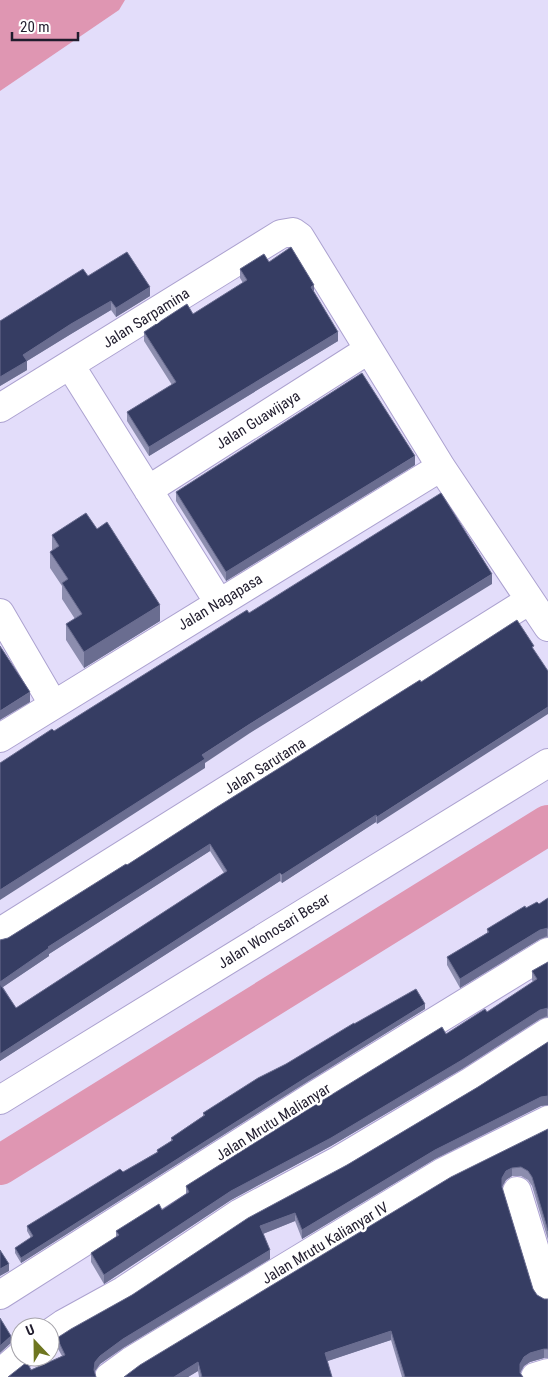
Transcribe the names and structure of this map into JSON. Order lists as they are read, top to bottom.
{
  "streets": {
    "street": [
      "Jalan Sarpamina",
      "Jalan Guawijaya",
      "Jalan Nagapasa",
      "Jalan Sarutama",
      "Jalan Wonosari Besar",
      "Jalan Mrutu Malianyar",
      "Jalan Mrutu Kalianyar IV"
    ]
  },
  "crossings": [
    ["Jalan Sarpamina", "Jalan Guawijaya"]
  ],
  "scale_bar": "20 m",
  "north": "top"
}
